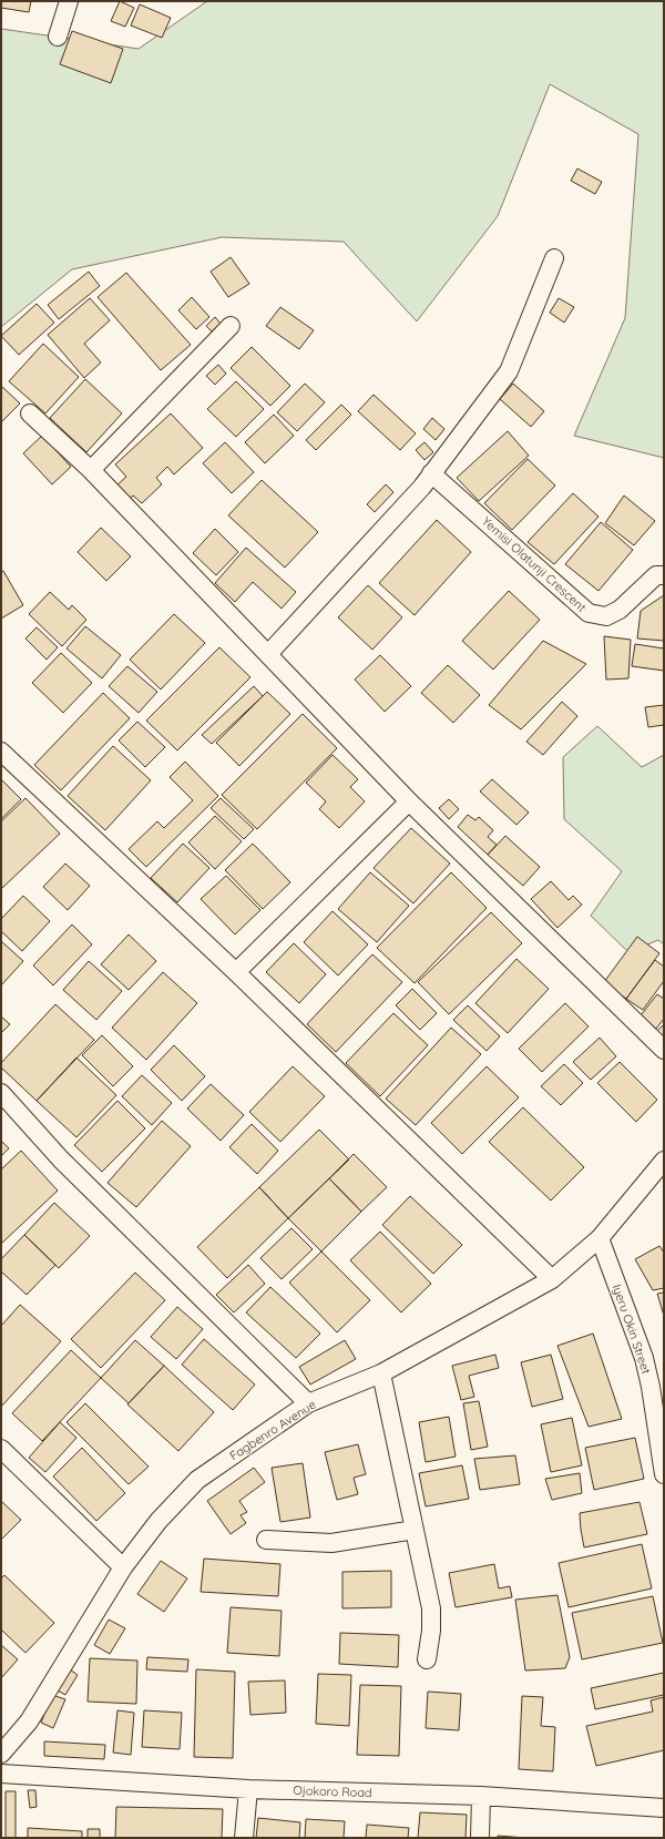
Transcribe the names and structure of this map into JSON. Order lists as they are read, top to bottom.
{
  "streets": {
    "street": [
      "Yemisi Olatunji Crescent",
      "Iyeru Okin Street",
      "Fagbenro Avenue",
      "Ojokoro Road"
    ]
  },
  "crossings": [
    ["Iyeru Okin Street", "Fagbenro Avenue"]
  ]
}
